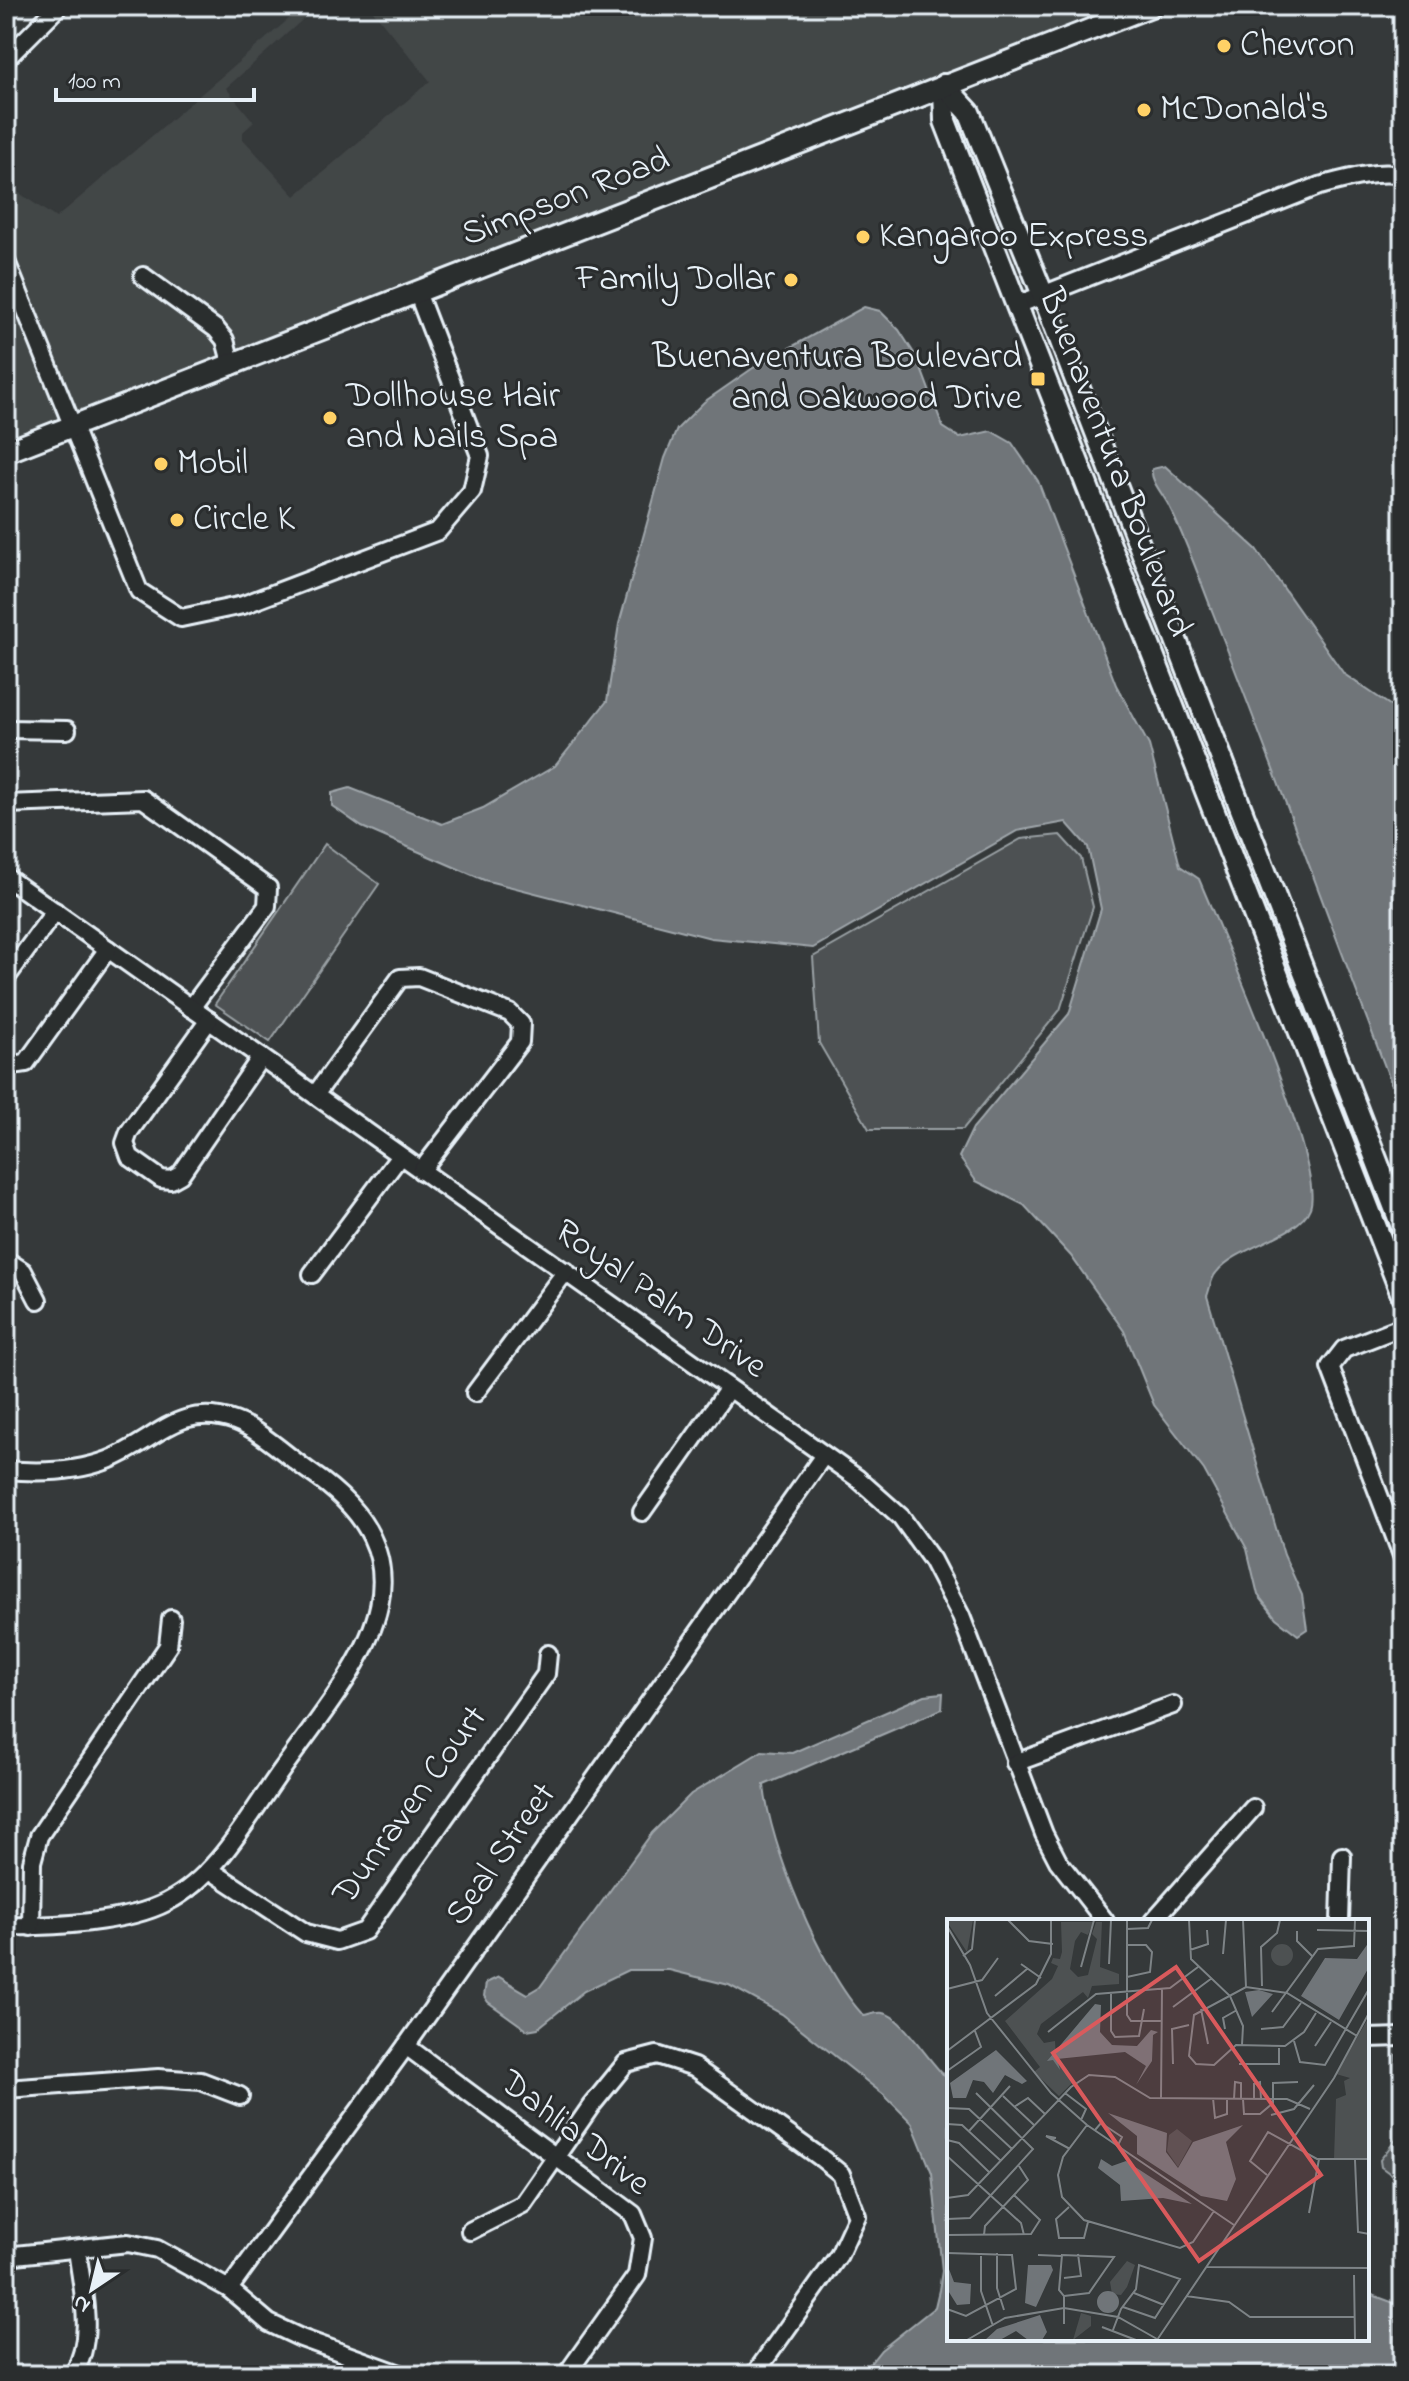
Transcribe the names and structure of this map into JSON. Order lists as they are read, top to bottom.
{
  "streets": {
    "main road": ["Simpson Road", "Buenaventura Boulevard"],
    "street": [
      "Royal Palm Drive",
      "Dunraven Court",
      "Seal Street",
      "Dahlia Drive"
    ]
  },
  "crossings": [
    ["Simpson Road", "Buenaventura Boulevard"],
    ["Royal Palm Drive", "Seal Street"],
    ["Seal Street", "Dahlia Drive"]
  ],
  "places": {
    "other": [
      "Chevron",
      "McDonald's",
      "Kangaroo Express",
      "Family Dollar",
      "Dollhouse Hair and Nails Spa",
      "Mobil",
      "Circle K"
    ],
    "transit": ["Buenaventura Boulevard and Oakwood Drive"]
  },
  "scale_bar": "100 m",
  "north": "bottom left"
}
